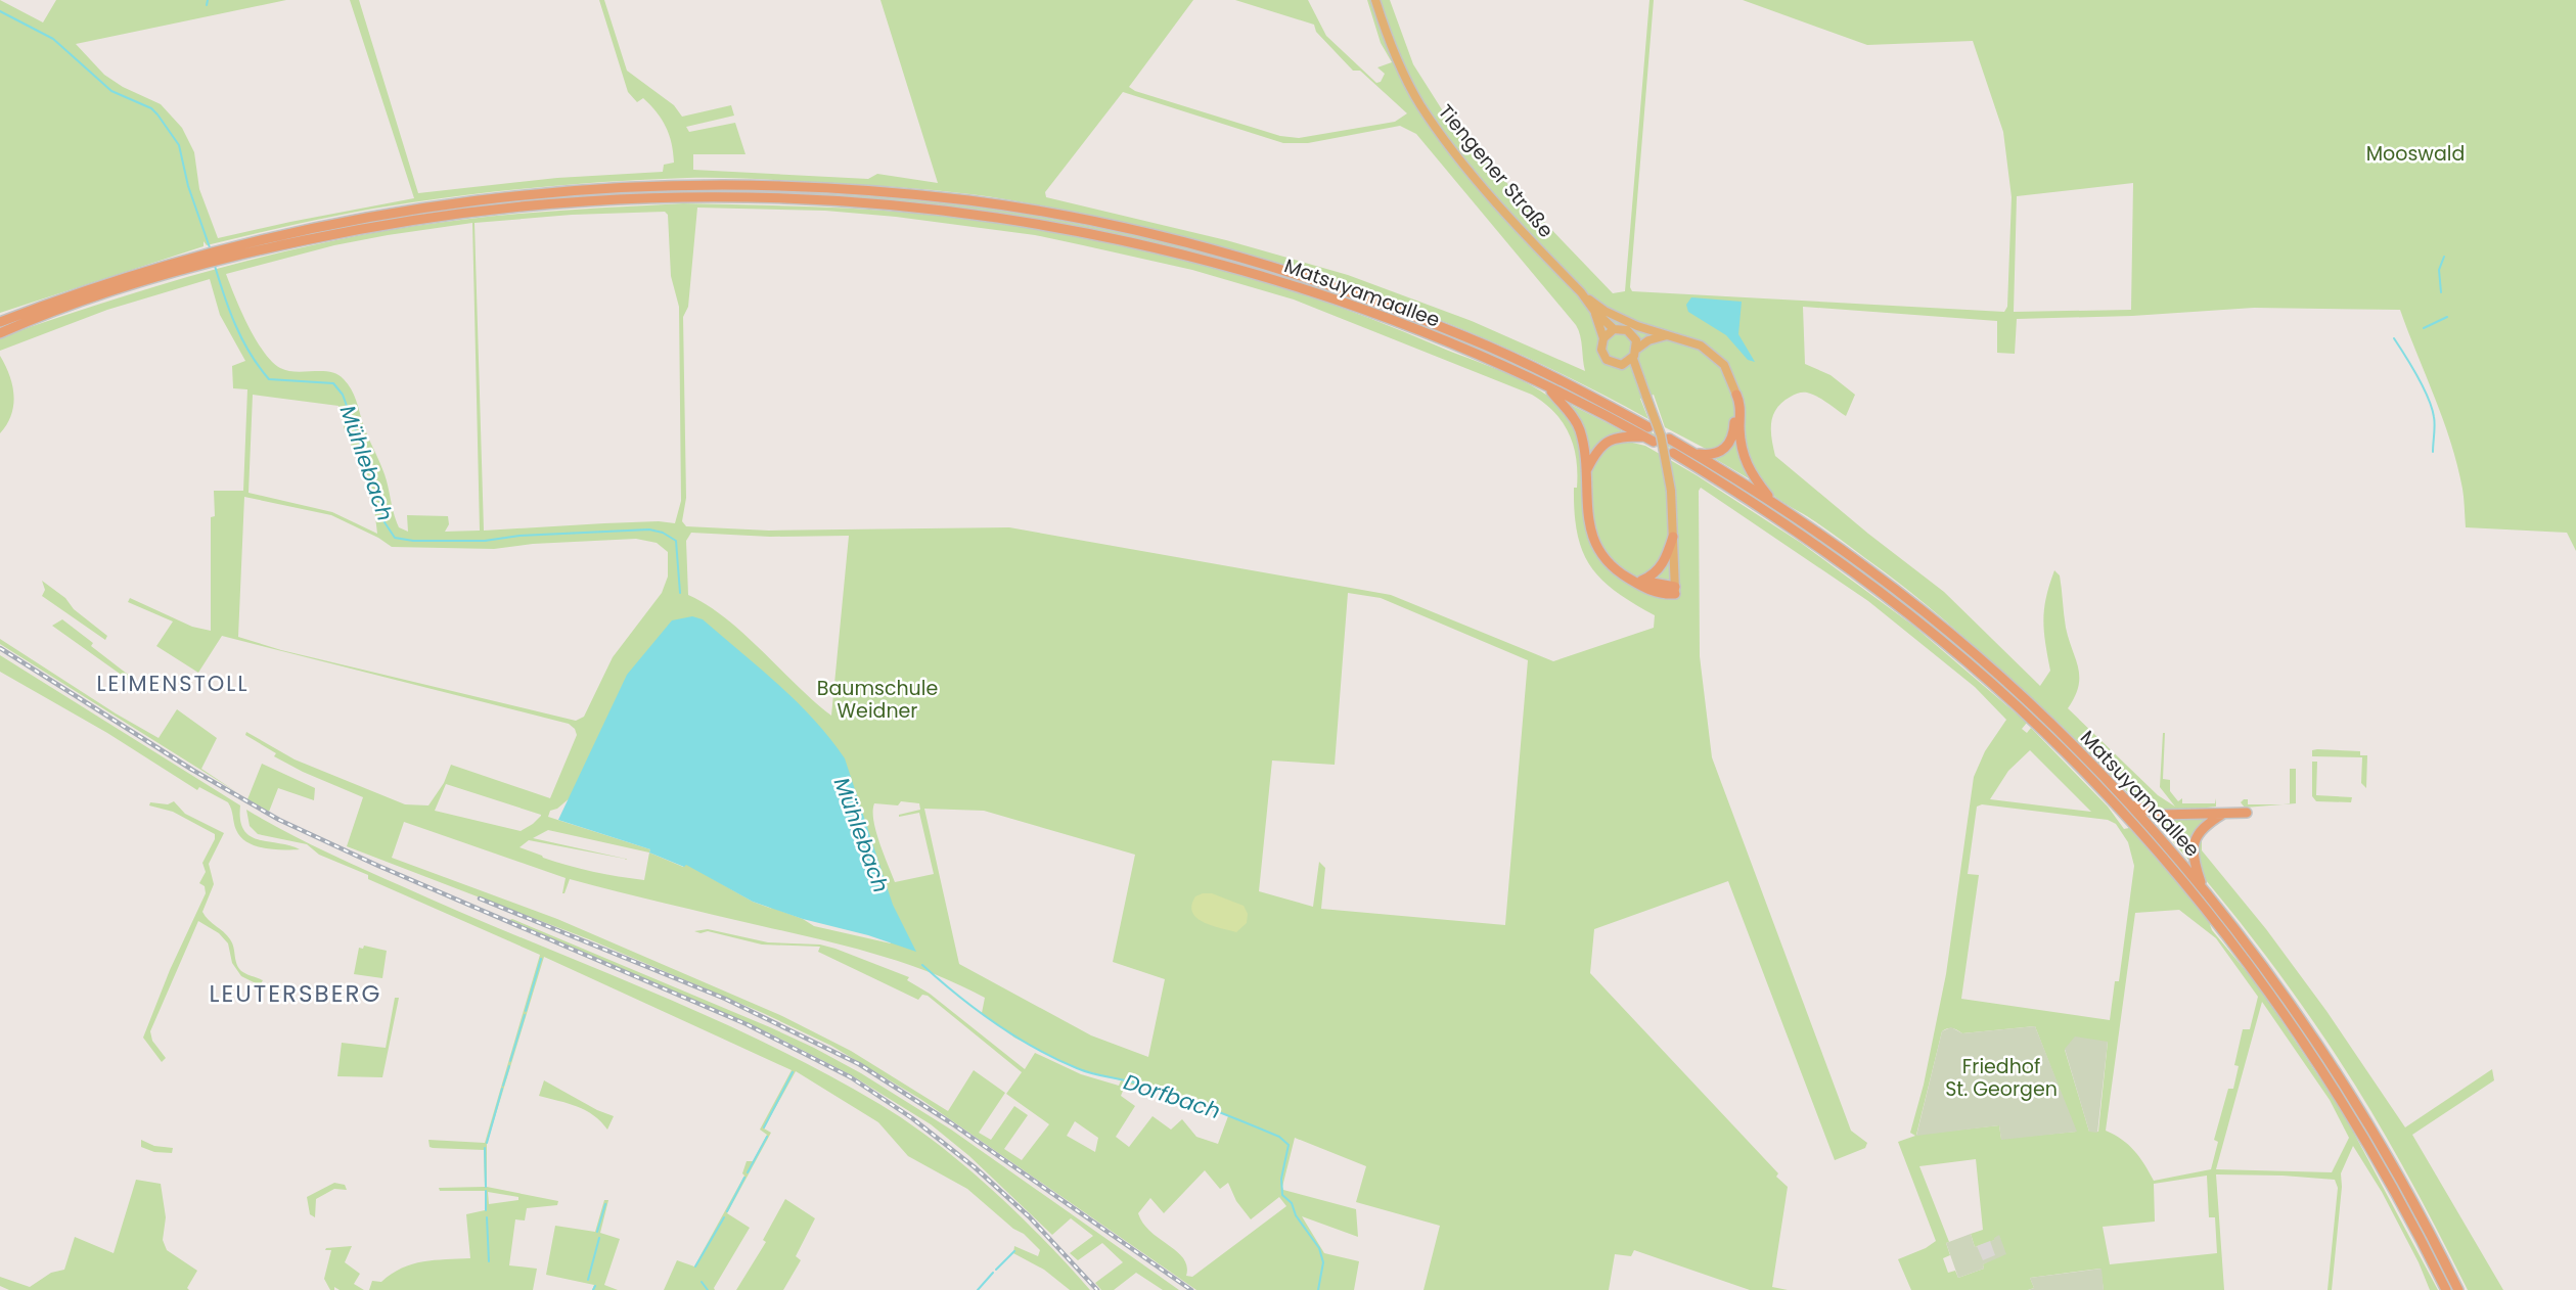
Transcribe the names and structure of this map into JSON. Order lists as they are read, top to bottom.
{
  "streets": {
    "highway": ["Matsuyamaallee"],
    "main road": ["Tiengener Straße"]
  },
  "districts": ["LEIMENSTOLL", "LEUTERSBERG"],
  "water": ["Mühlebach", "Dorfbach"],
  "parks": ["Mooswald", "Baumschule Weidner", "Friedhof St. Georgen"]
}
